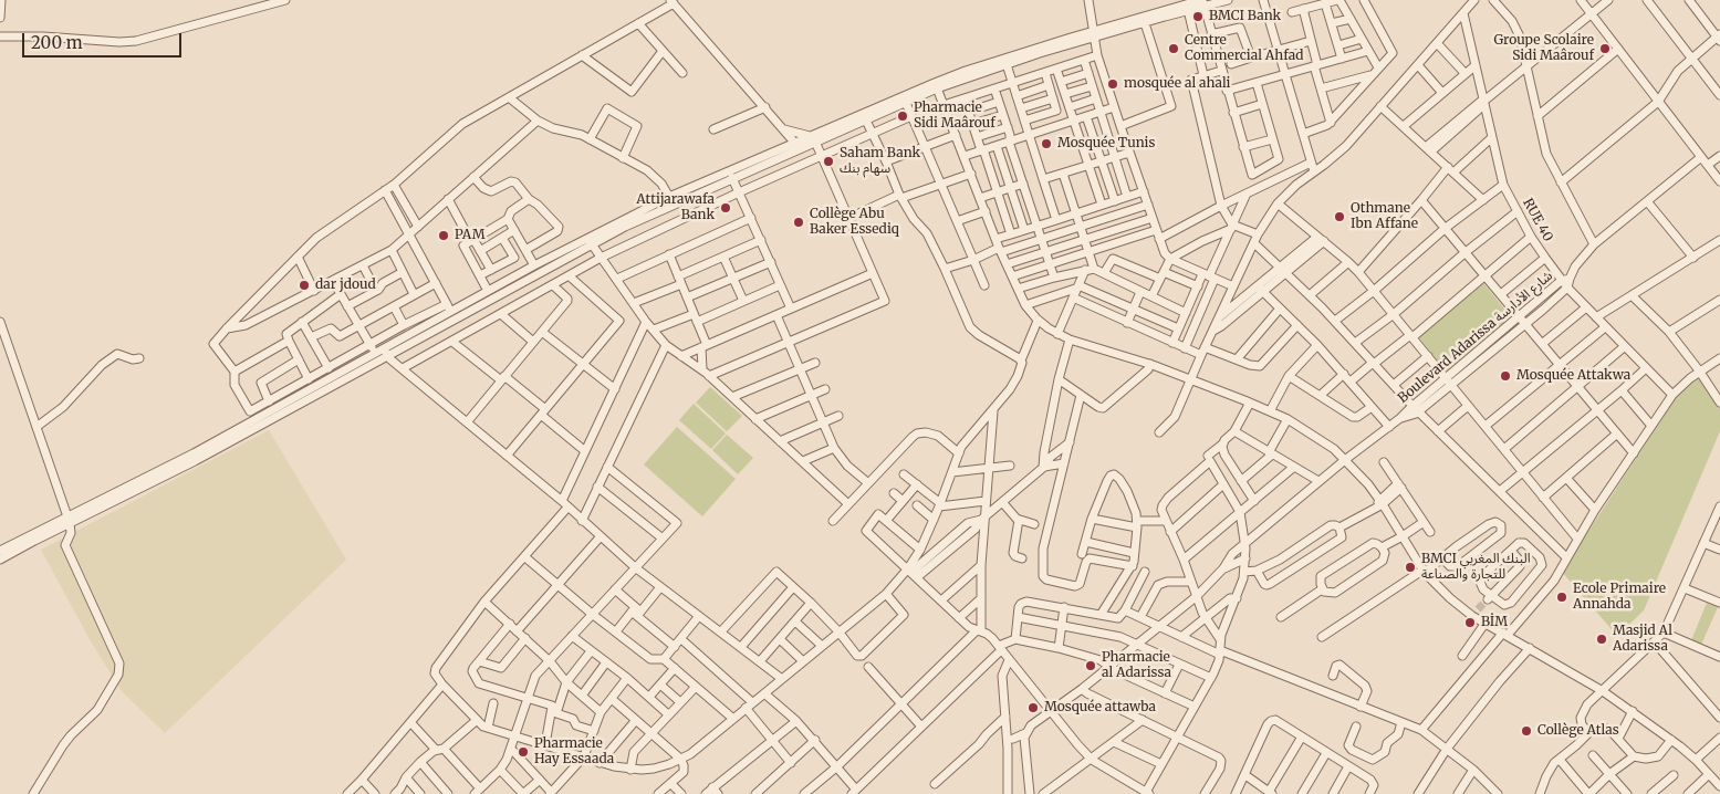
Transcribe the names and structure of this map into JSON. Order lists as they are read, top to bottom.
{
  "streets": {
    "street": ["RUE 40", "Boulevard Adarissa شارع الأدارسة"]
  },
  "crossings": [
    ["RUE 40", "Boulevard Adarissa شارع الأدارسة"]
  ],
  "places": [
    "BMCI Bank",
    "Centre Commercial Ahfad",
    "Groupe Scolaire Sidi Maârouf",
    "mosquée al ahali",
    "Pharmacie Sidi Maârouf",
    "Mosquée Tunis",
    "Saham Bank سهام بنك",
    "Attijarawafa Bank",
    "Othmane Ibn Affane",
    "Collège Abu Baker Essediq",
    "PAM",
    "dar jdoud",
    "Mosquée Attakwa",
    "BMCI البنك المغربي للتجارة والصناعة",
    "Ecole Primaire Annahda",
    "BİM",
    "Masjid Al Adarissa",
    "Pharmacie al Adarissa",
    "Mosquée attawba",
    "Collège Atlas",
    "Pharmacie Hay Essaada"
  ],
  "scale_bar": "200 m"
}
